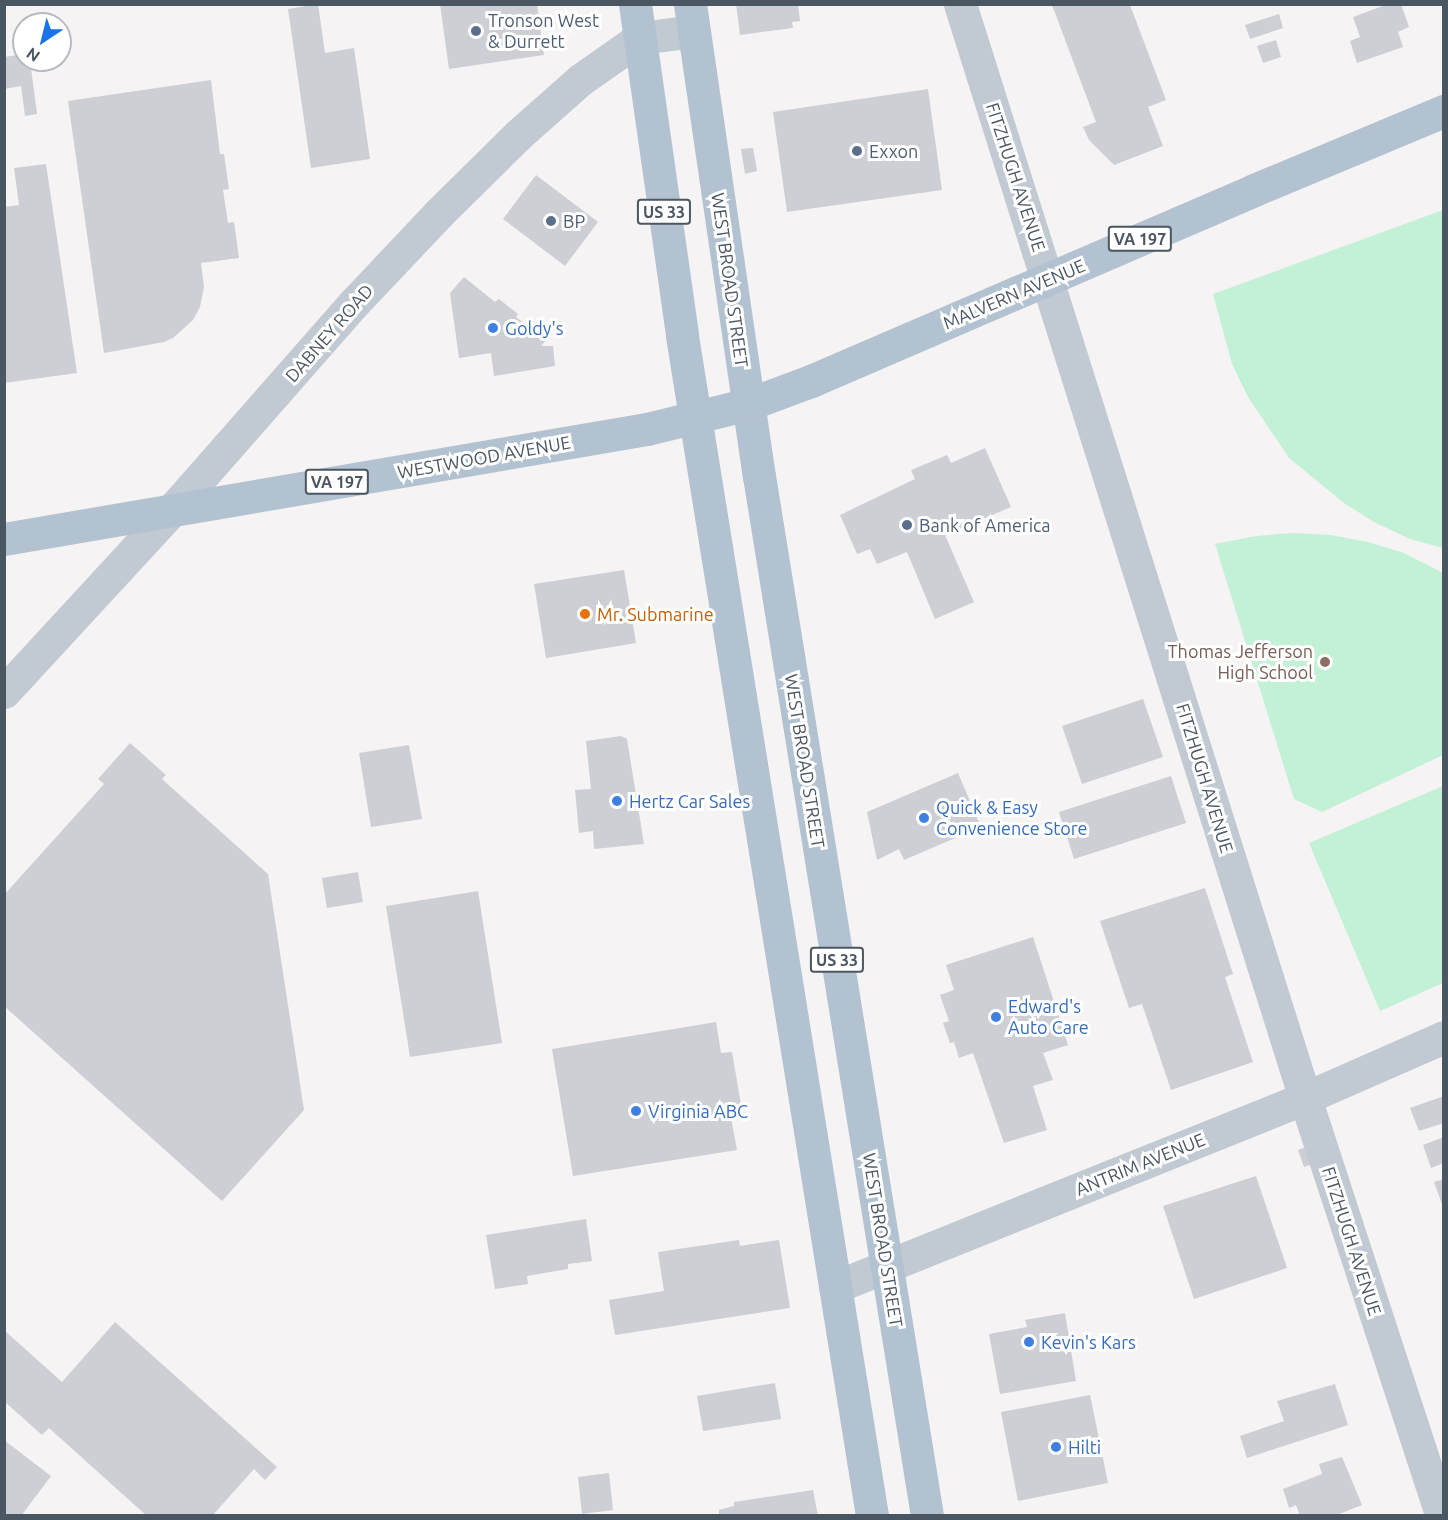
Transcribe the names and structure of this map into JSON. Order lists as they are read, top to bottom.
{
  "streets": {
    "main road": [
      "US 33",
      "VA 197",
      "WEST BROAD STREET",
      "MALVERN AVENUE",
      "WESTWOOD AVENUE"
    ],
    "street": ["FITZHUGH AVENUE", "DABNEY ROAD", "ANTRIM AVENUE"]
  },
  "crossings": [
    ["FITZHUGH AVENUE", "MALVERN AVENUE"],
    ["FITZHUGH AVENUE", "ANTRIM AVENUE"],
    ["US 33", "DABNEY ROAD"],
    ["US 33", "WESTWOOD AVENUE"],
    ["US 33", "ANTRIM AVENUE"],
    ["WEST BROAD STREET", "MALVERN AVENUE"],
    ["WEST BROAD STREET", "DABNEY ROAD"],
    ["WEST BROAD STREET", "WESTWOOD AVENUE"],
    ["WEST BROAD STREET", "ANTRIM AVENUE"],
    ["MALVERN AVENUE", "WESTWOOD AVENUE"],
    ["DABNEY ROAD", "WESTWOOD AVENUE"]
  ],
  "places": [
    "Tronson West & Durrett",
    "Exxon",
    "BP",
    "Goldy's",
    "Bank of America",
    "Mr. Submarine",
    "Thomas Jefferson High School",
    "Hertz Car Sales",
    "Quick & Easy Convenience Store",
    "Edward's Auto Care",
    "Virginia ABC",
    "Kevin's Kars",
    "Hilti"
  ],
  "north": "bottom left"
}
